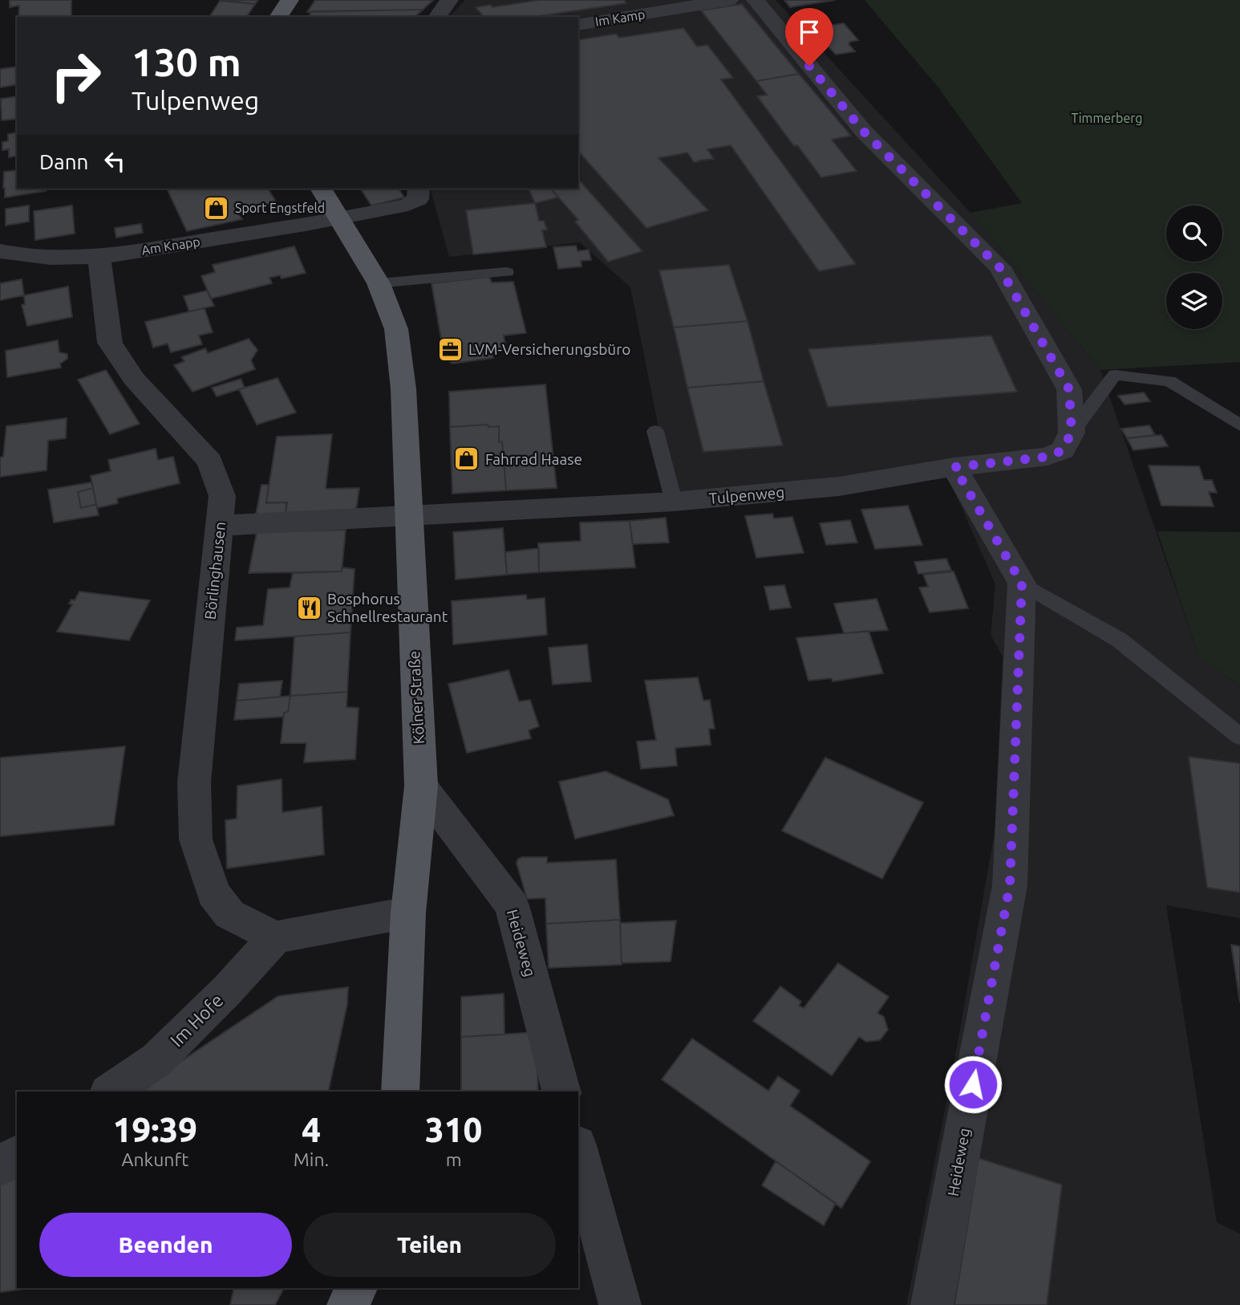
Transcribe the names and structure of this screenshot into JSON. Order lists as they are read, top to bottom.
{
  "streets": {
    "main road": ["Kölner Straße"],
    "street": [
      "Im Kamp",
      "Am Knapp",
      "Tulpenweg",
      "Börlinghausen",
      "Heideweg",
      "Im Hofe"
    ]
  },
  "crossings": [
    ["Am Knapp", "Börlinghausen"],
    ["Am Knapp", "Kölner Straße"],
    ["Tulpenweg", "Börlinghausen"],
    ["Tulpenweg", "Kölner Straße"],
    ["Börlinghausen", "Im Hofe"],
    ["Kölner Straße", "Heideweg"]
  ],
  "parks": ["Timmerberg"],
  "places": {
    "shop": ["Sport Engstfeld", "Fahrrad Haase"],
    "office": ["LVM-Versicherungsbüro"],
    "restaurant": ["Bosphorus Schnellrestaurant"]
  },
  "page": {
    "turn": ["130 m", "Tulpenweg"],
    "then": "Dann",
    "eta": [
      "19:39",
      "Ankunft",
      "4",
      "Min.",
      "310",
      "m"
    ],
    "buttons": ["Beenden", "Teilen"]
  }
}
